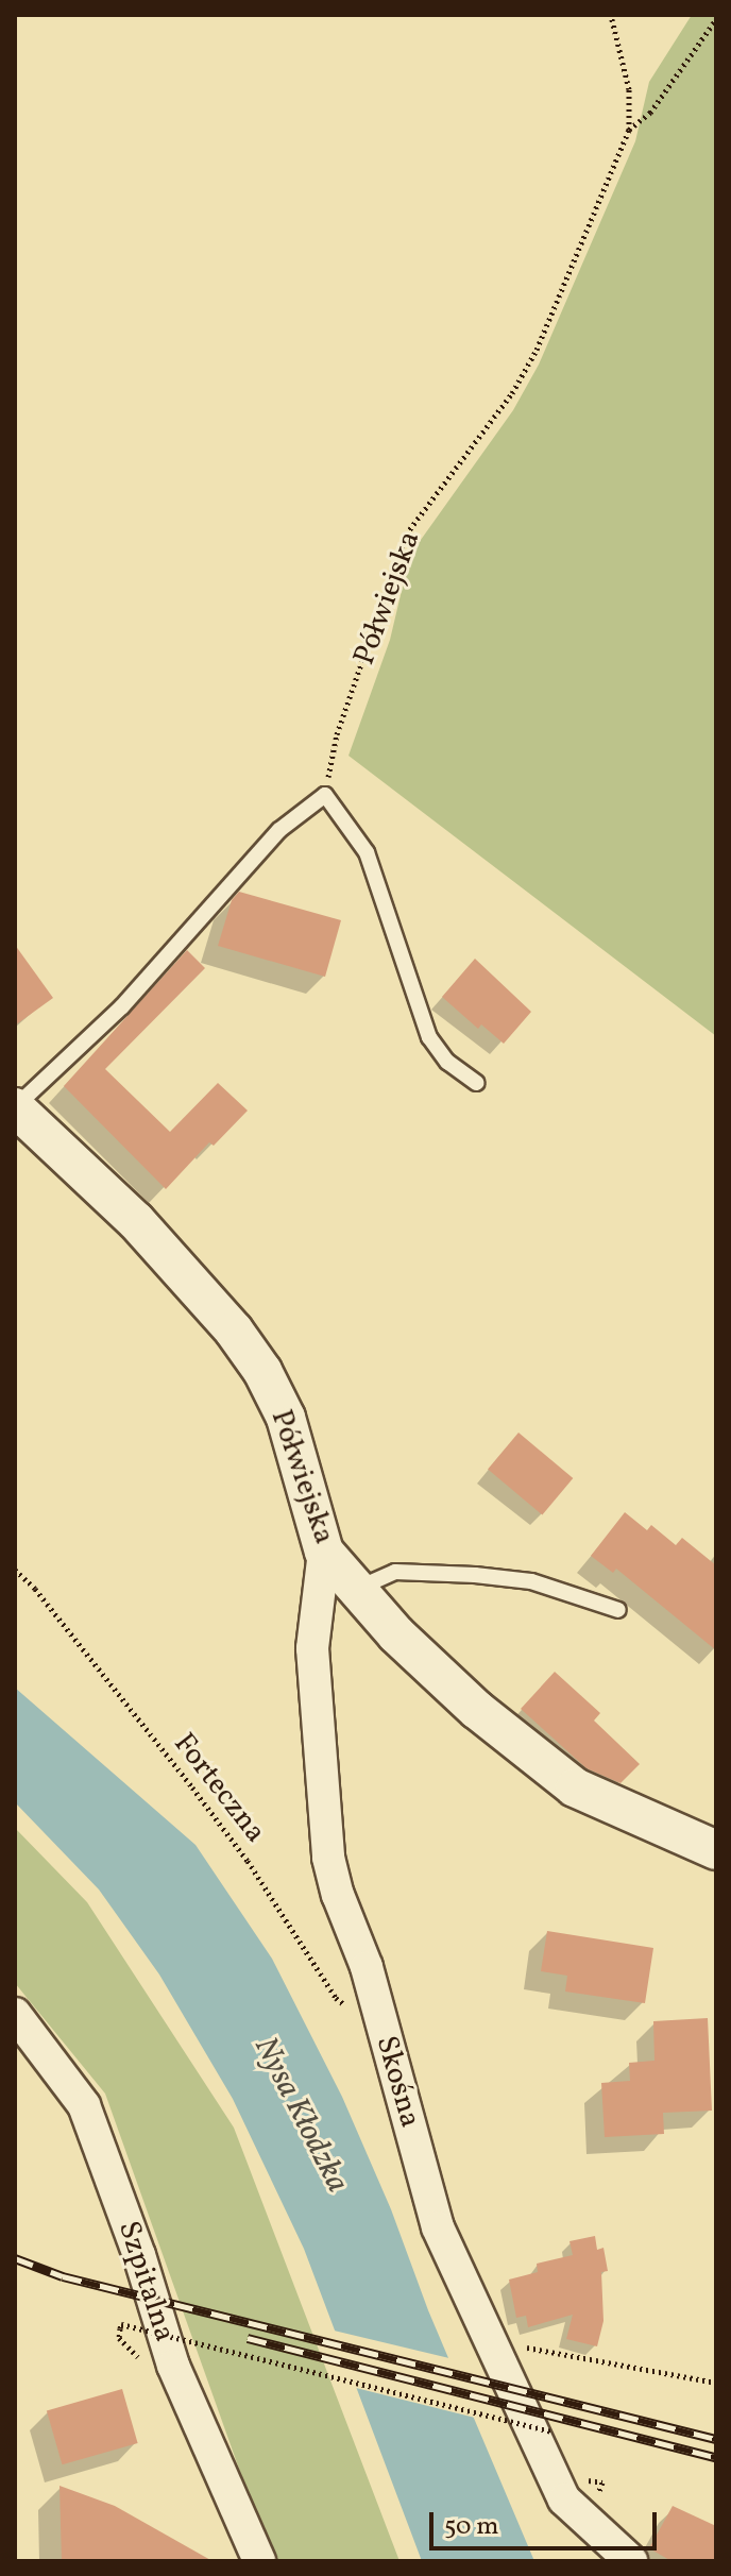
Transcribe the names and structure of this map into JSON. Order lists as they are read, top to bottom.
{
  "streets": {
    "street": ["Półwiejska", "Skośna", "Szpitalna"],
    "path": ["Forteczna"]
  },
  "crossings": [
    ["Półwiejska", "Skośna"],
    ["Forteczna", "Skośna"]
  ],
  "water": ["Nysa Kłodzka"],
  "scale_bar": "50 m"
}
